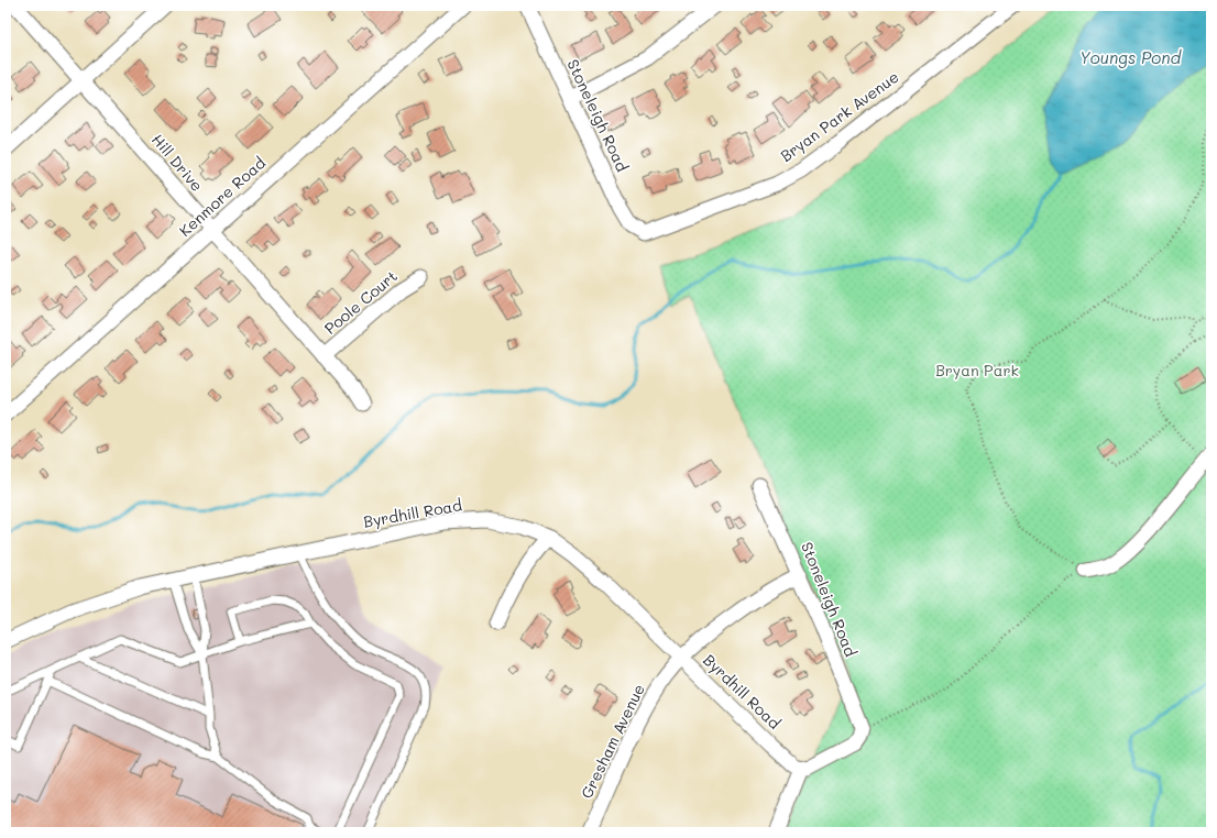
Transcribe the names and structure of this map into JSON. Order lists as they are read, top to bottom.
{
  "streets": {
    "street": [
      "Stoneleigh Road",
      "Bryan Park Avenue",
      "Hill Drive",
      "Kenmore Road",
      "Poole Court",
      "Byrdhill Road",
      "Gresham Avenue"
    ]
  },
  "crossings": [
    ["Stoneleigh Road", "Bryan Park Avenue"],
    ["Stoneleigh Road", "Gresham Avenue"],
    ["Hill Drive", "Kenmore Road"],
    ["Hill Drive", "Poole Court"],
    ["Byrdhill Road", "Gresham Avenue"]
  ],
  "water": ["Youngs Pond"],
  "parks": ["Bryan Park"]
}
